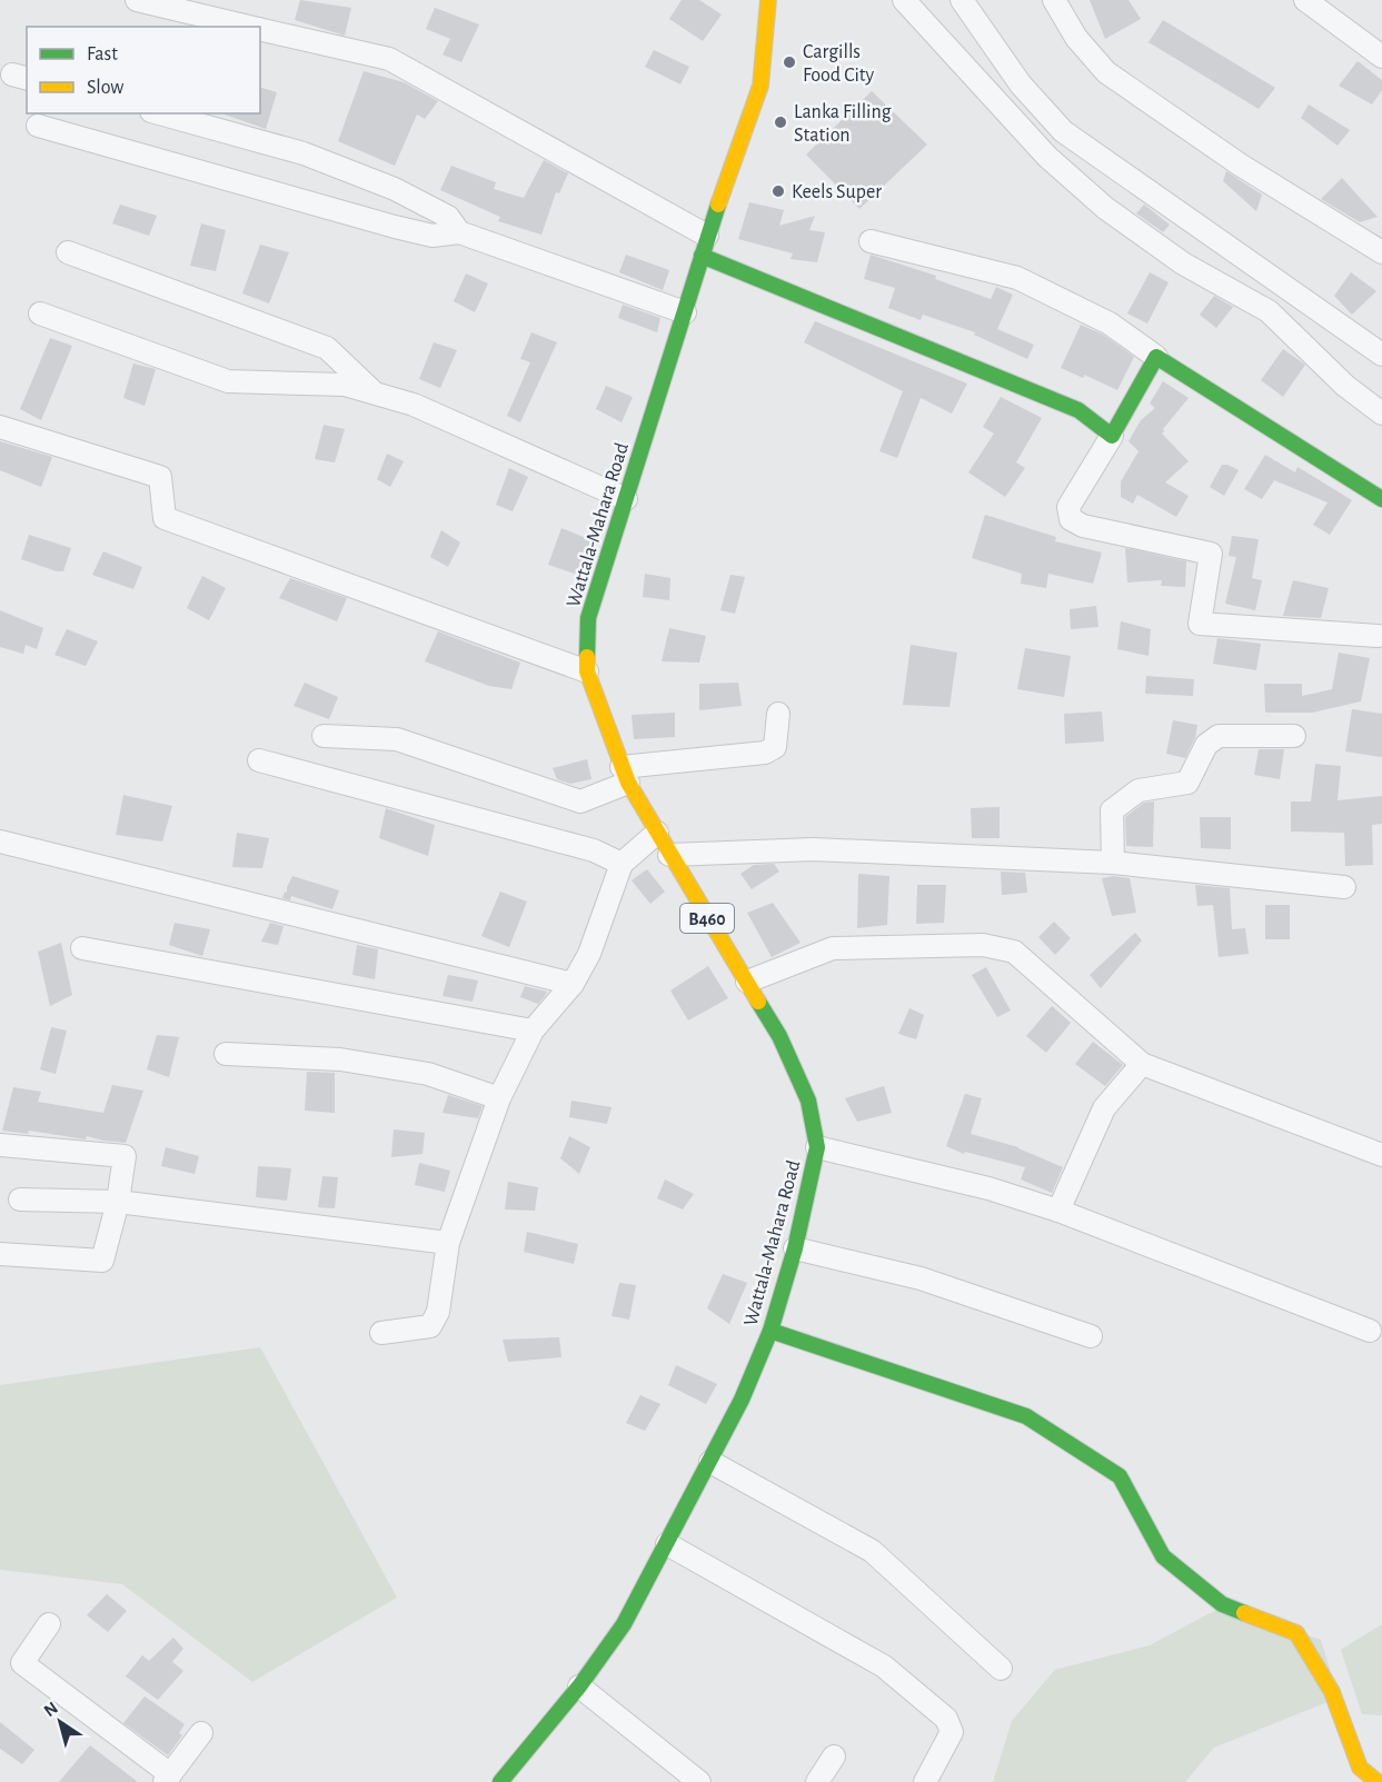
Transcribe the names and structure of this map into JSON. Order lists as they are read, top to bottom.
{
  "streets": {
    "main road": ["Wattala-Mahara Road", "B460"]
  },
  "places": ["Cargills Food City", "Lanka Filling Station", "Keels Super"],
  "legend": ["Fast", "Slow"],
  "north": "top left"
}
